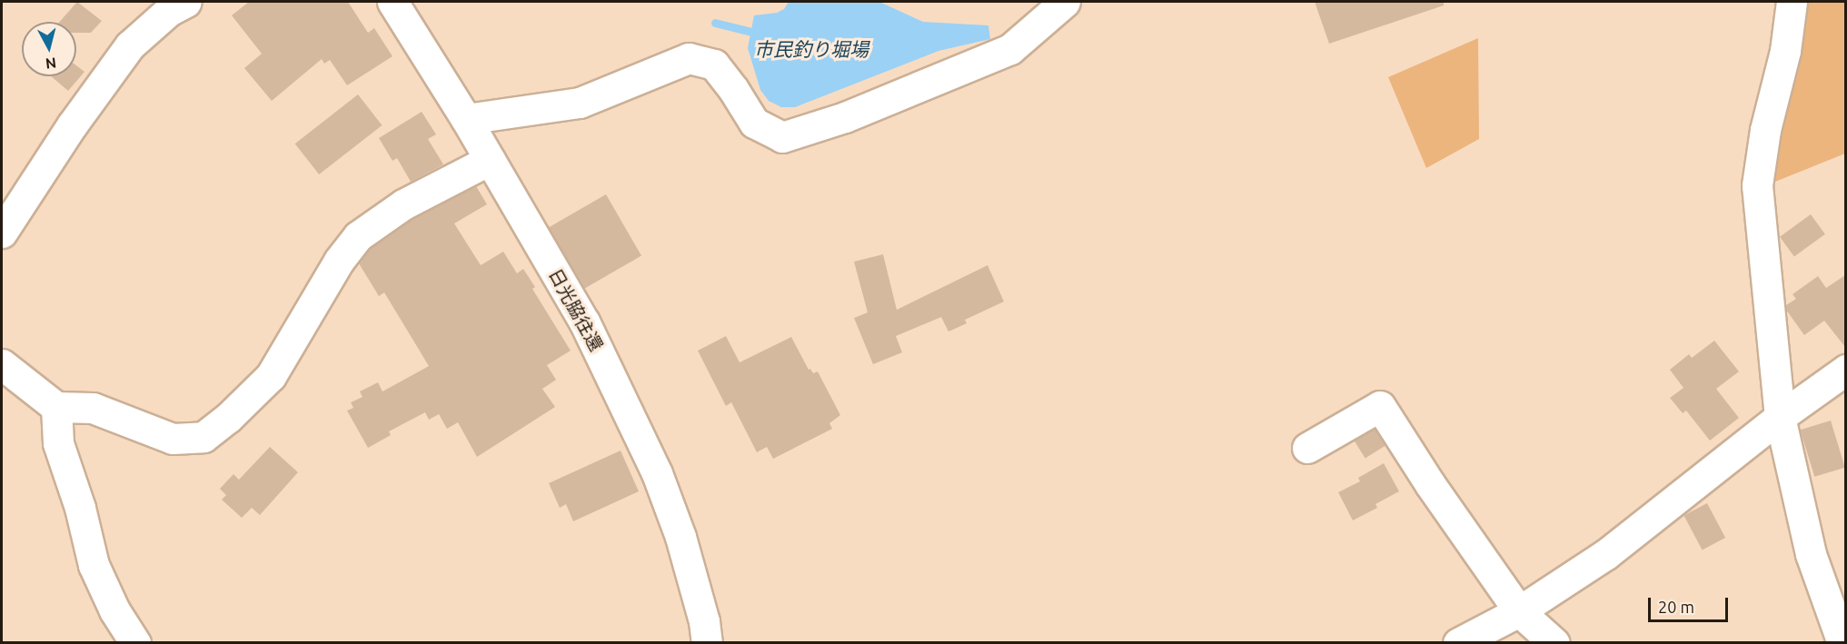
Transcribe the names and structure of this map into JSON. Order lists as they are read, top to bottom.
{
  "streets": {
    "main road": ["日光脇往還"]
  },
  "water": ["市民釣り堀場"],
  "scale_bar": "20 m",
  "north": "bottom"
}
